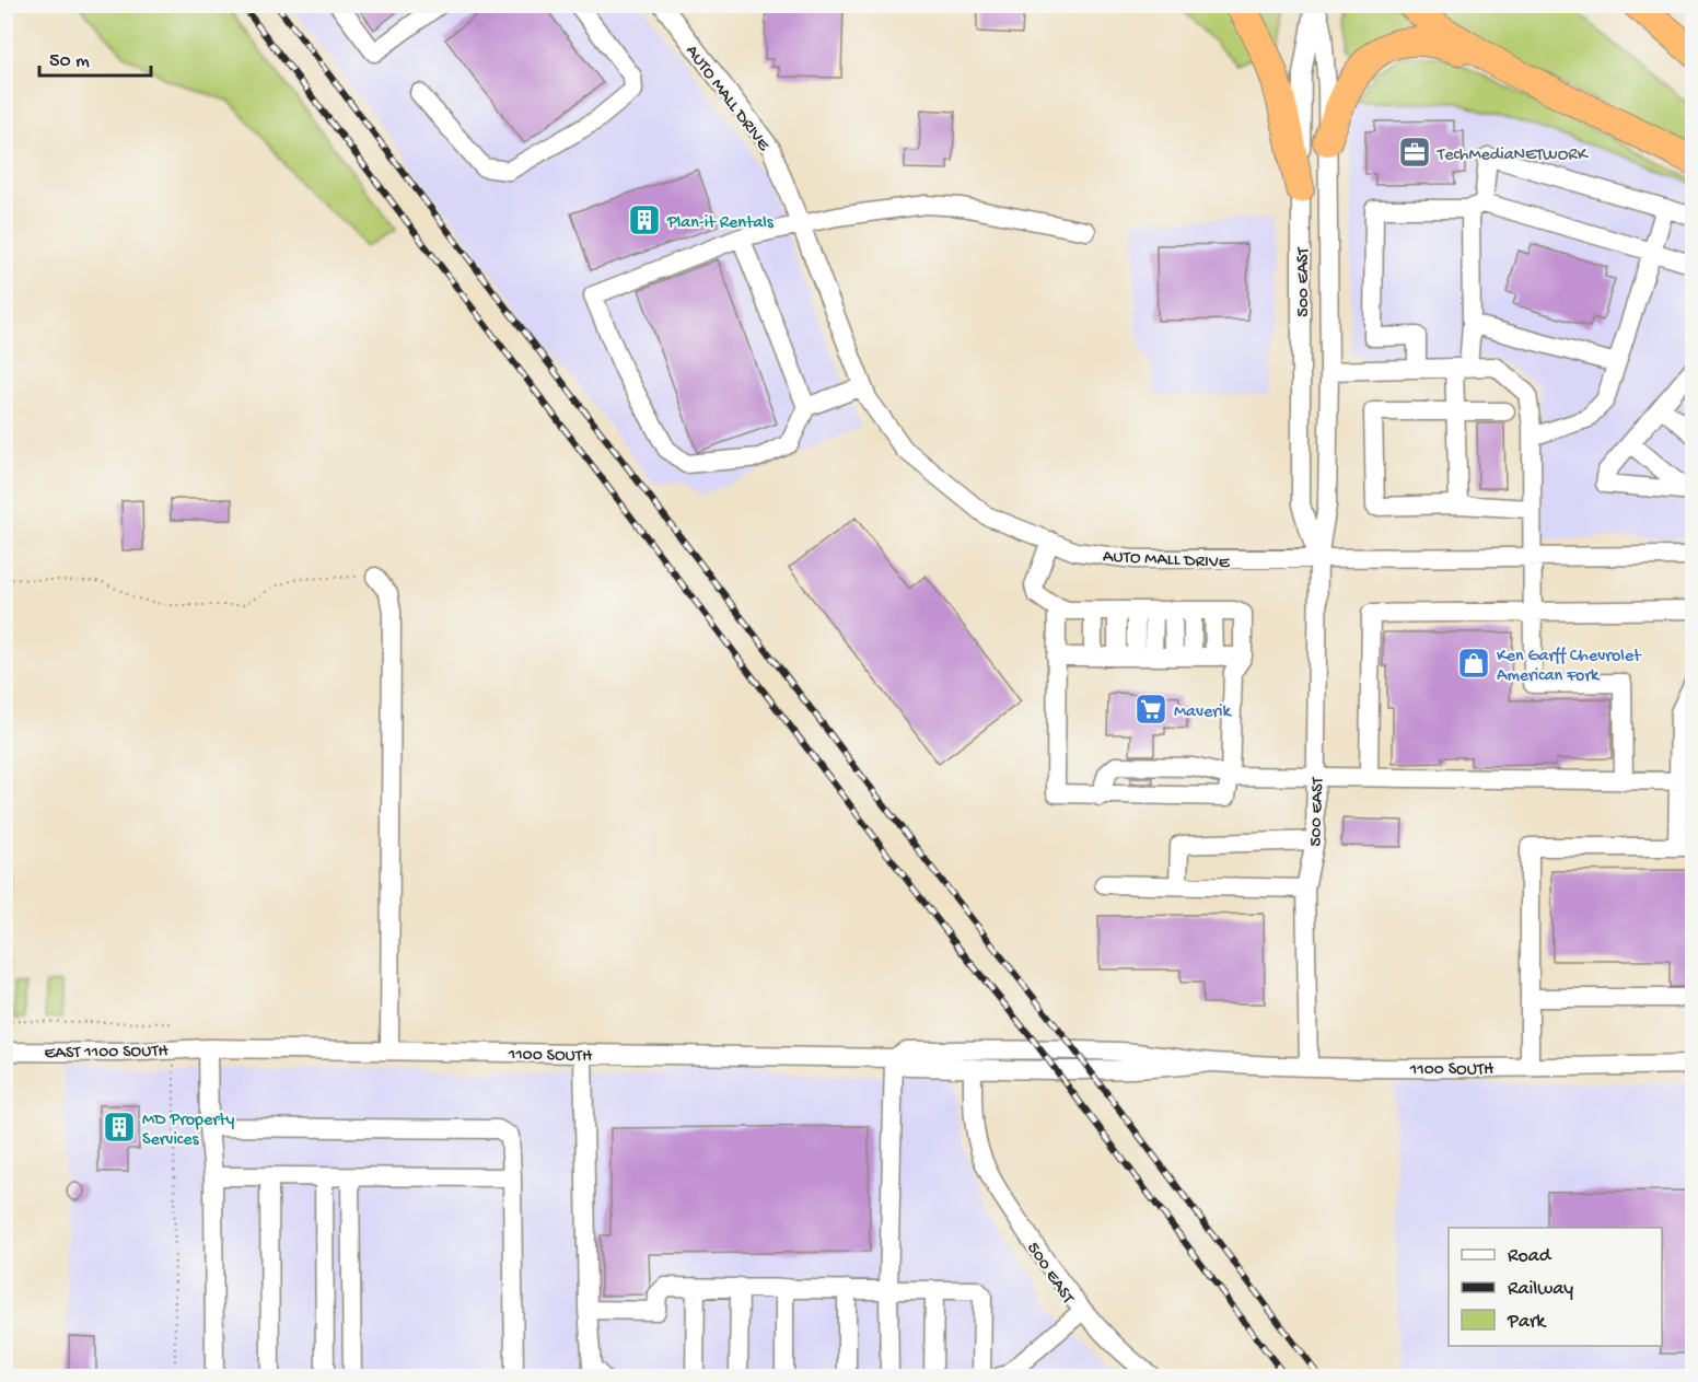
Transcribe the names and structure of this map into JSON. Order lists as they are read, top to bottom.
{
  "streets": {
    "street": [
      "AUTO MALL DRIVE",
      "500 EAST",
      "EAST 1100 SOUTH",
      "1100 SOUTH"
    ]
  },
  "crossings": [
    ["AUTO MALL DRIVE", "500 EAST"],
    ["500 EAST", "1100 SOUTH"],
    ["EAST 1100 SOUTH", "1100 SOUTH"]
  ],
  "places": {
    "office": ["TechMediaNETWORK"],
    "building": ["Plan-it Rentals", "MD Property Services"],
    "shop": ["Ken Garff Chevrolet American Fork"],
    "supermarket": ["Maverik"]
  },
  "legend": ["Road", "Railway", "Park"],
  "scale_bar": "50 m"
}
